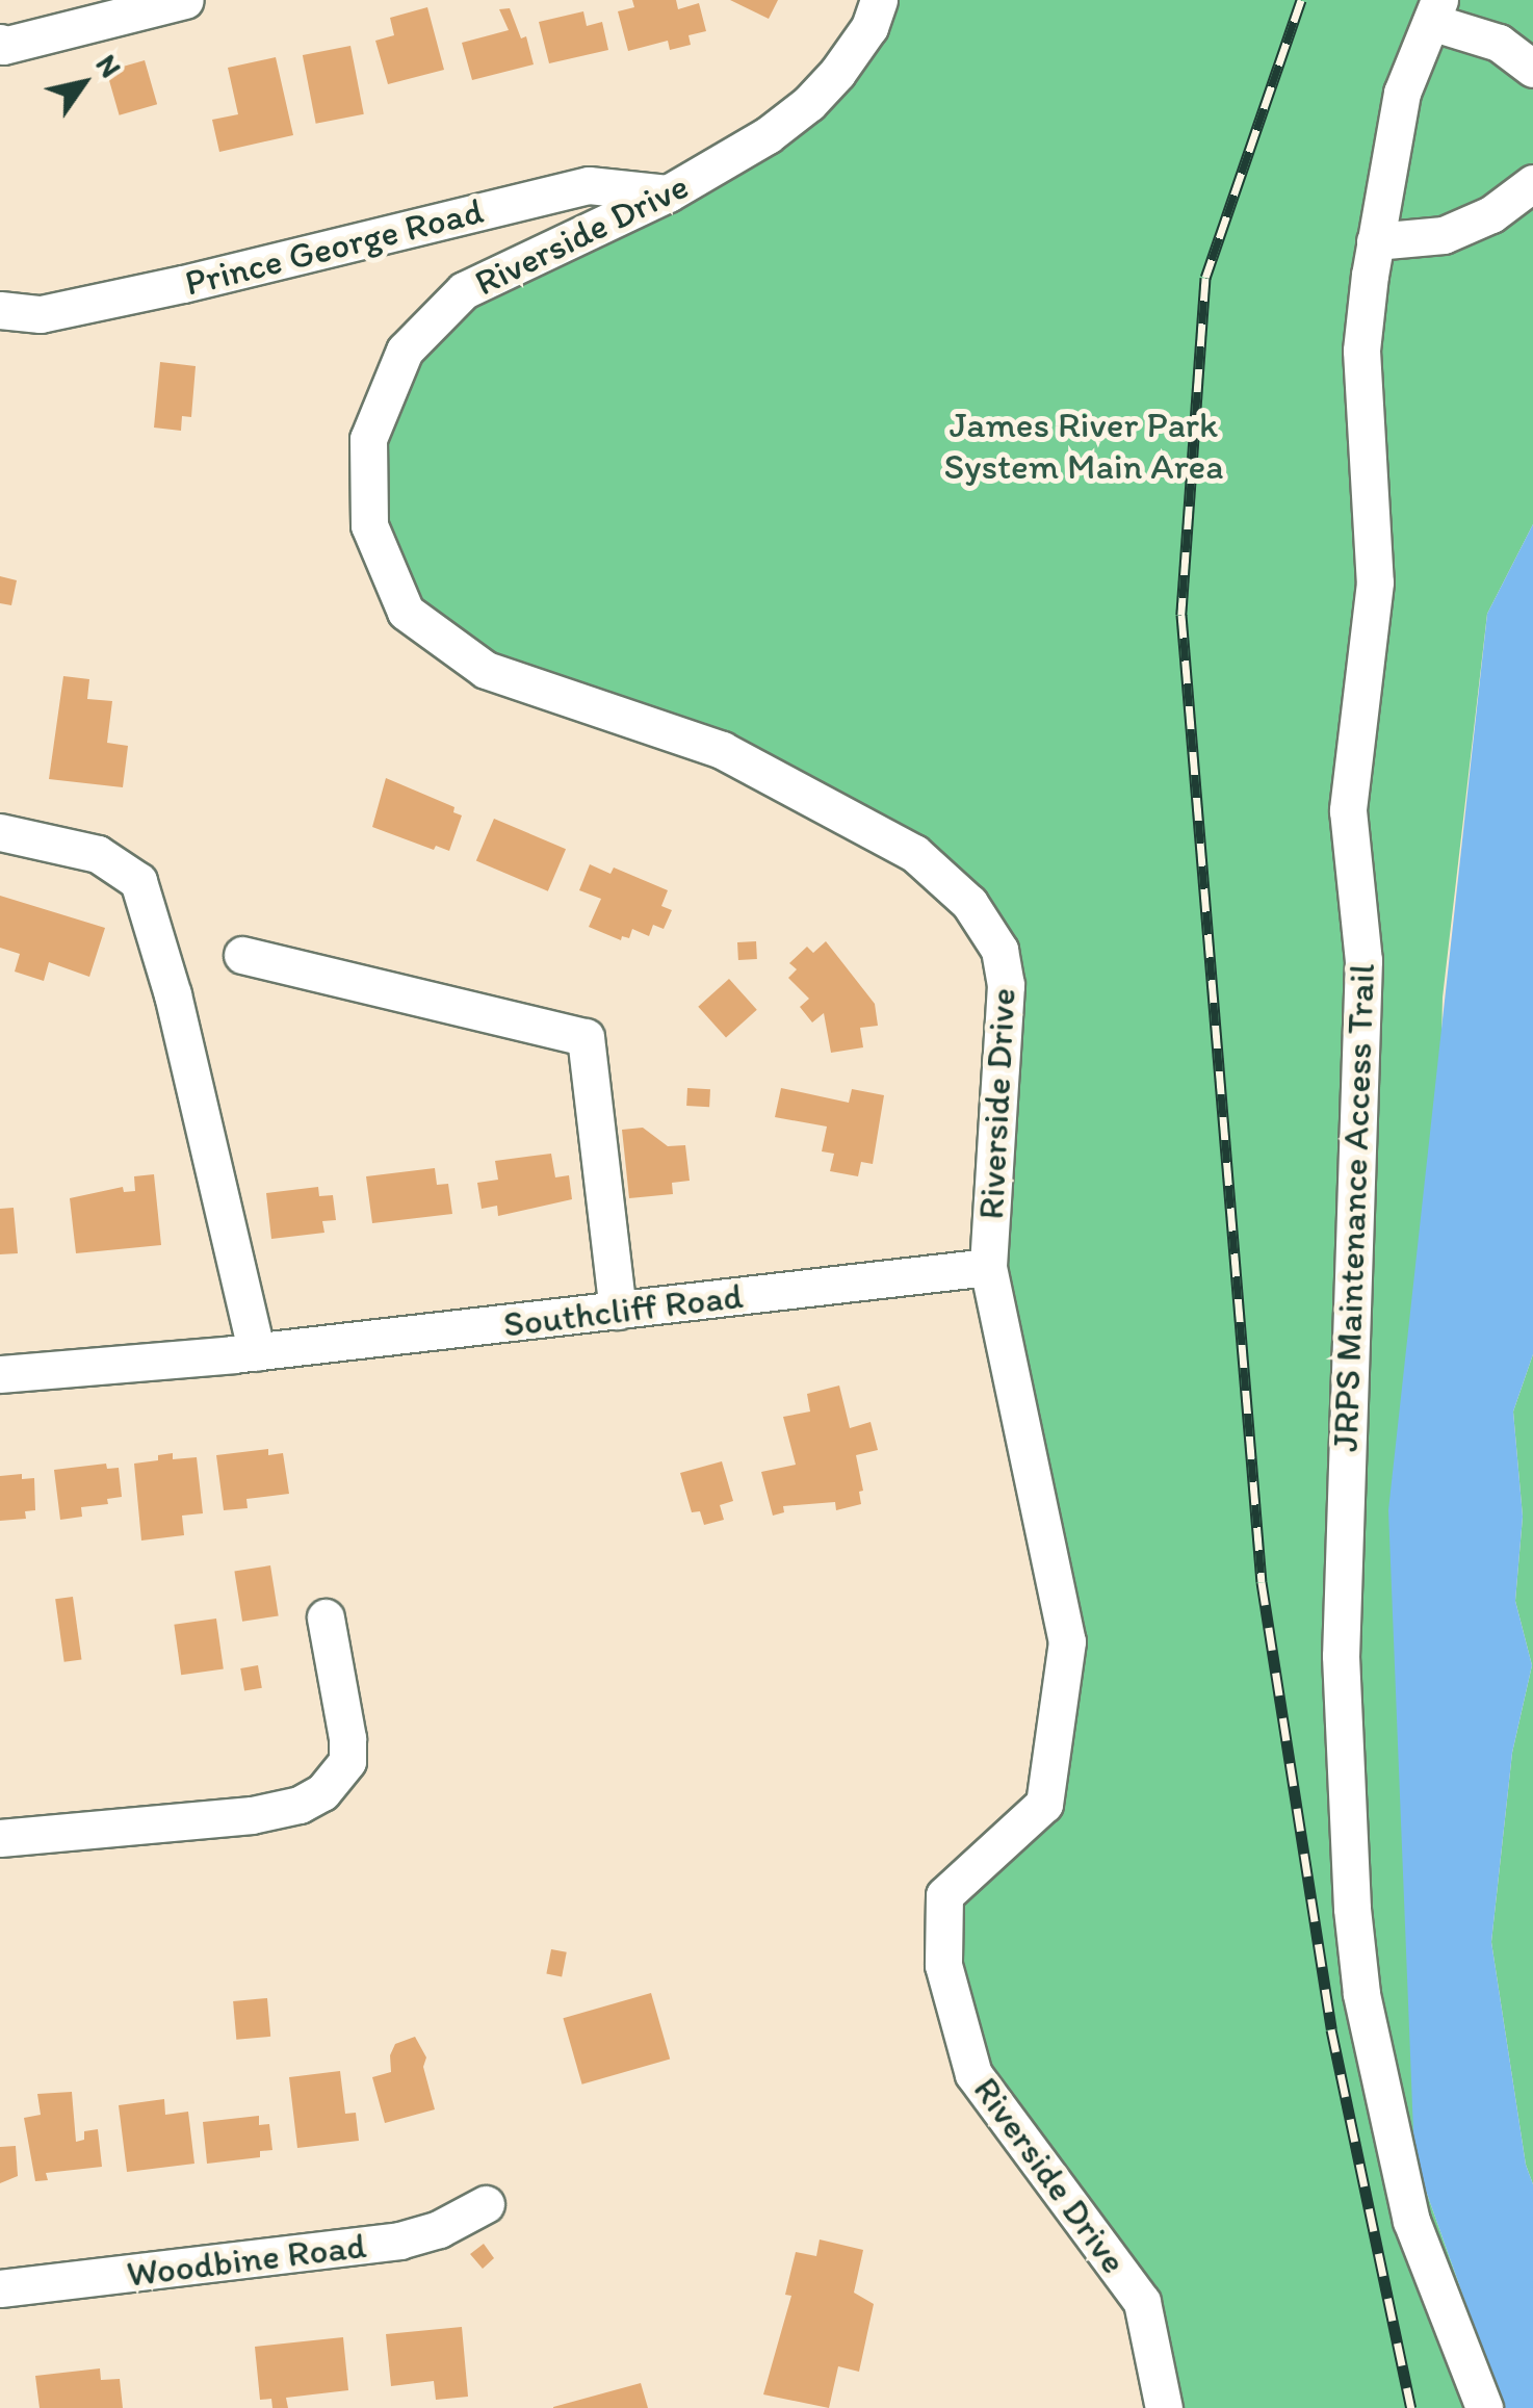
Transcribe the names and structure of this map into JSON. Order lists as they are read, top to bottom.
{
  "streets": {
    "street": [
      "Riverside Drive",
      "Prince George Road",
      "JRPS Maintenance Access Trail",
      "Southcliff Road",
      "Woodbine Road"
    ]
  },
  "crossings": [
    ["Riverside Drive", "Prince George Road"],
    ["Riverside Drive", "Southcliff Road"]
  ],
  "parks": ["James River Park System Main Area"],
  "north": "top right"
}
